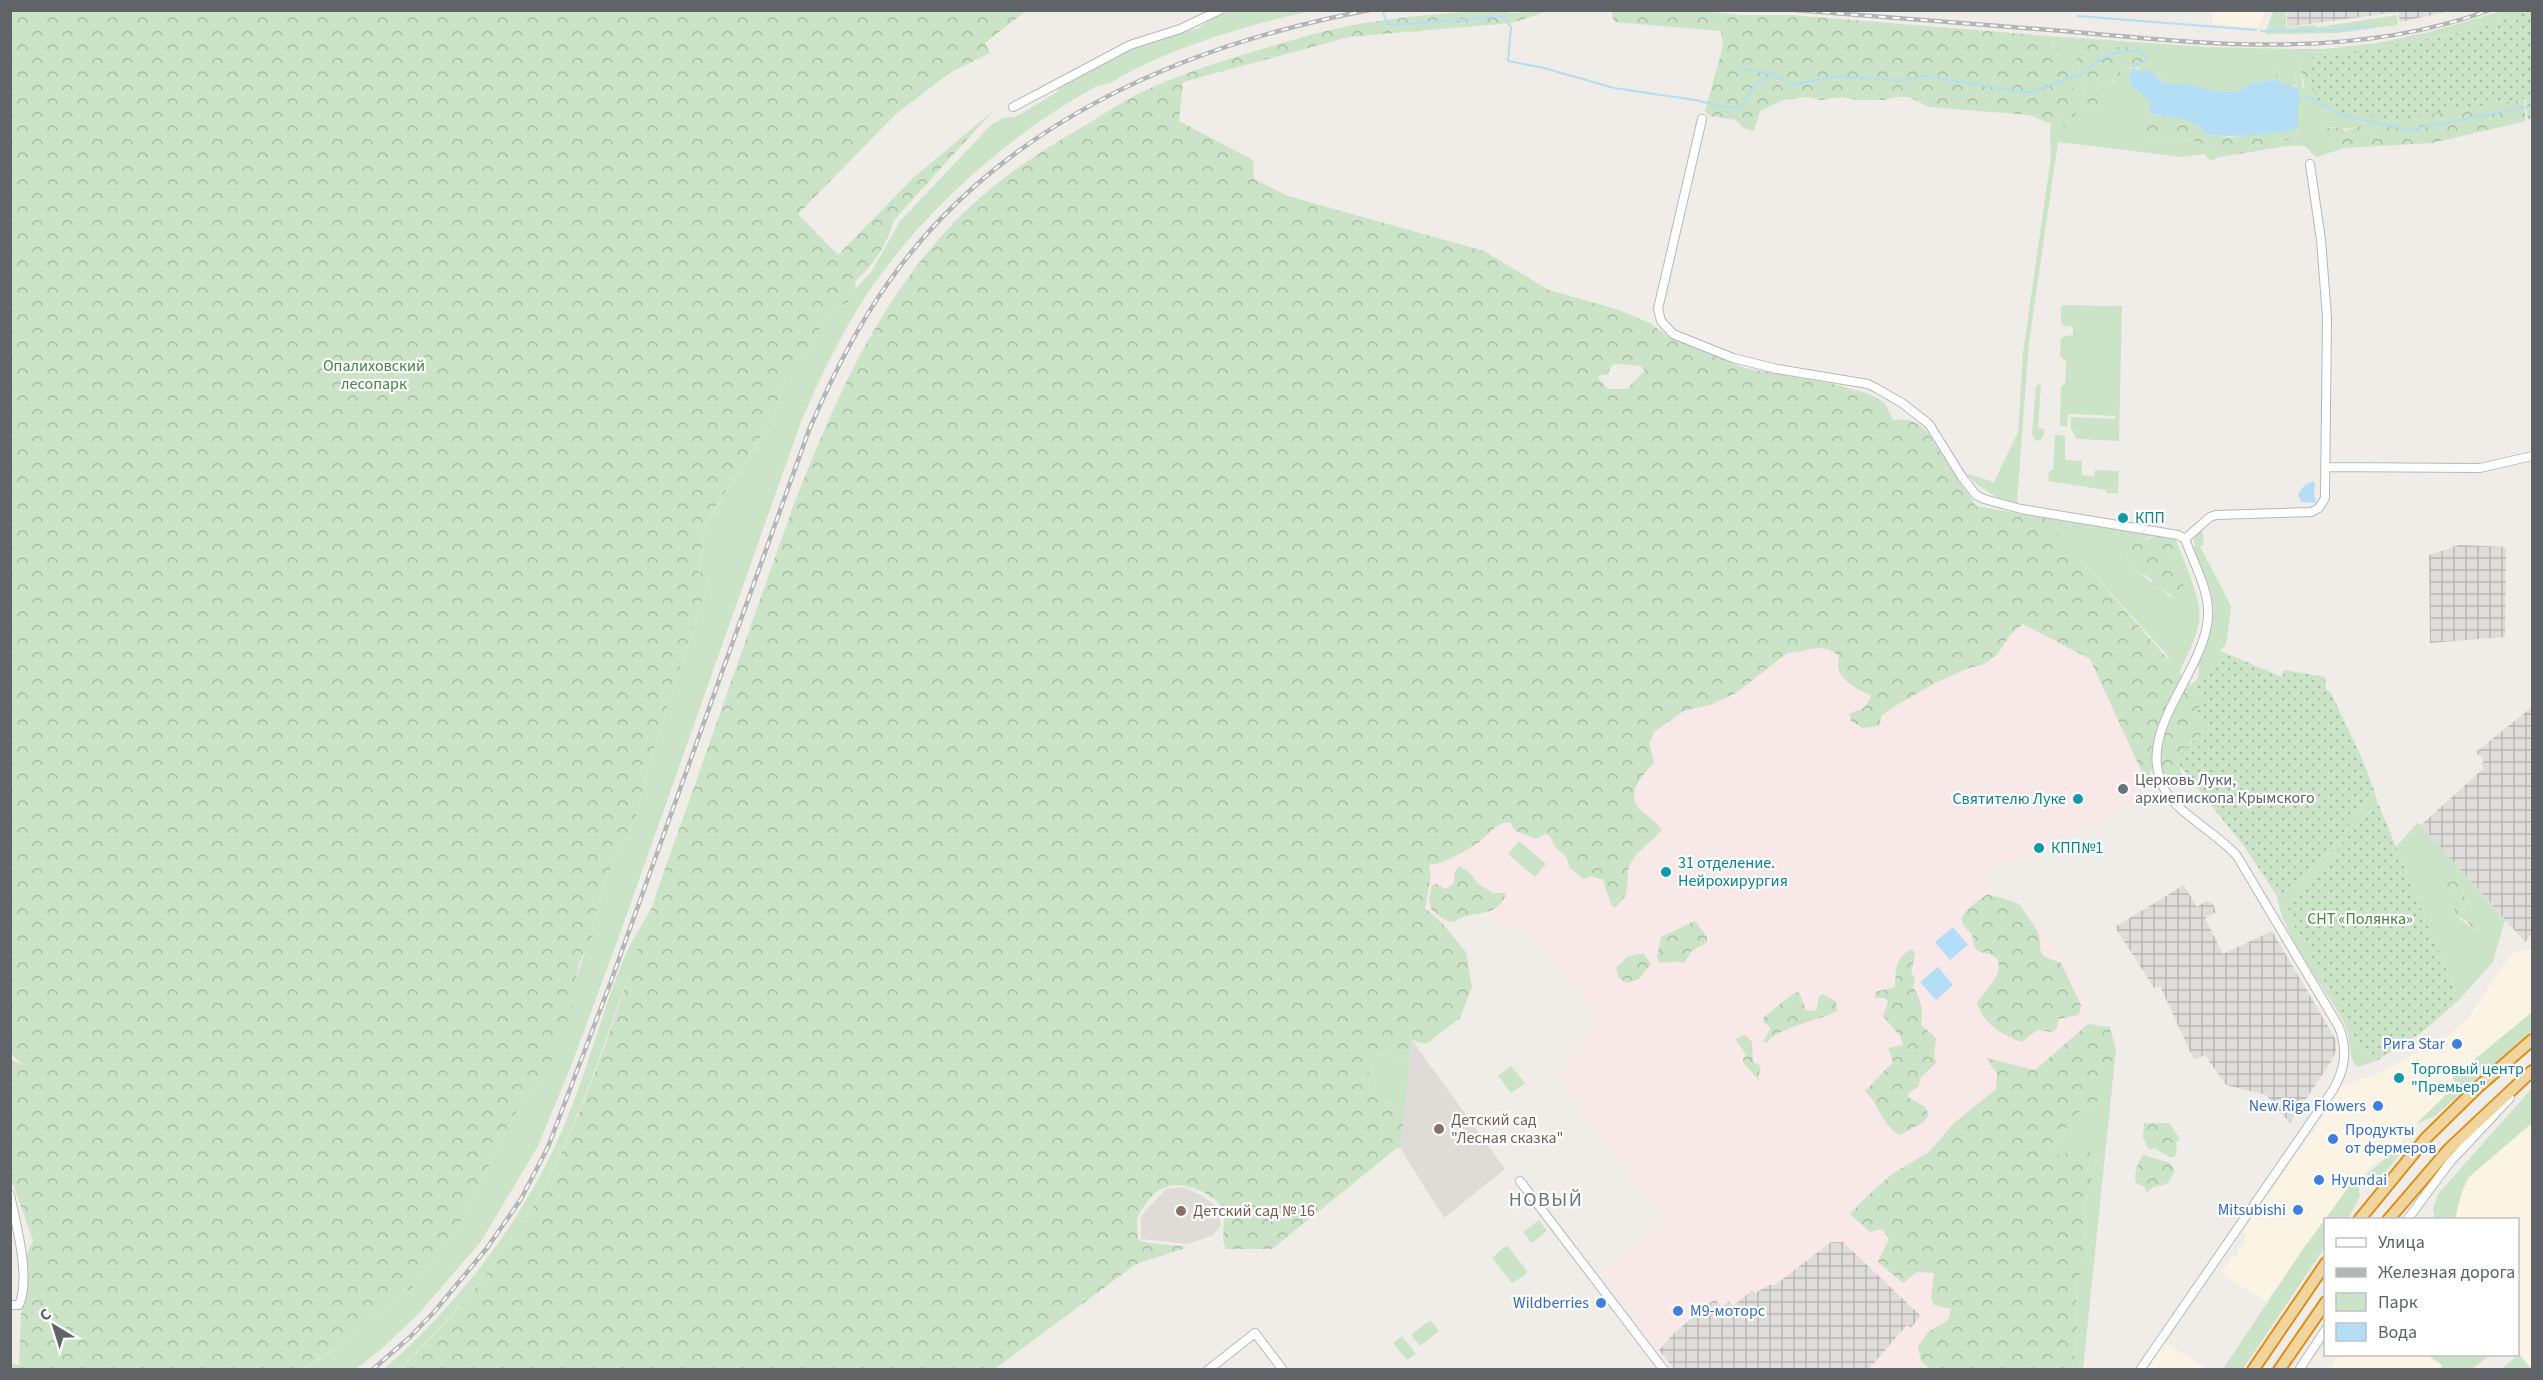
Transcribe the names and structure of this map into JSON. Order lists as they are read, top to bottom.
{
  "districts": ["НОВЫЙ"],
  "parks": ["Опалиховский лесопарк", "СНТ «Полянка»"],
  "places": [
    "КПП",
    "Церковь Луки, архиепископа Крымского",
    "Святителю Луке",
    "КПП№1",
    "31 отделение. Нейрохирургия",
    "Рига Star",
    "Торговый центр \"Премьер\"",
    "New Riga Flowers",
    "Детский сад \"Лесная сказка\"",
    "Продукты от фермеров",
    "Hyundai",
    "Mitsubishi",
    "Детский сад № 16",
    "Wildberries",
    "М9-моторс"
  ],
  "legend": [
    "Улица",
    "Железная дорога",
    "Парк",
    "Вода"
  ],
  "north": "top left"
}
